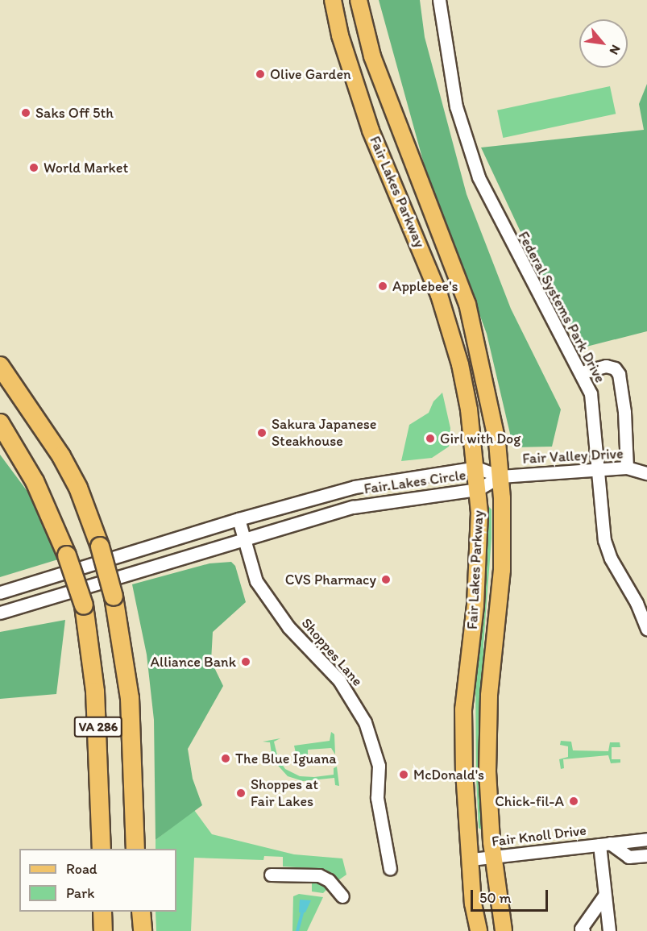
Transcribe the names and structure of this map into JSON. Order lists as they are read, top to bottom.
{
  "streets": {
    "highway": ["VA 286"],
    "main road": ["Fair Lakes Parkway"],
    "street": [
      "Federal Systems Park Drive",
      "Fair Valley Drive",
      "Fair Lakes Circle",
      "Shoppes Lane",
      "Fair Knoll Drive"
    ]
  },
  "crossings": [
    ["Fair Lakes Parkway", "Fair Valley Drive"],
    ["Fair Lakes Parkway", "Fair Lakes Circle"],
    ["Fair Lakes Parkway", "Fair Knoll Drive"],
    ["Federal Systems Park Drive", "Fair Valley Drive"],
    ["Fair Valley Drive", "Fair Lakes Circle"],
    ["Fair Lakes Circle", "Shoppes Lane"]
  ],
  "places": [
    "Olive Garden",
    "Saks Off 5th",
    "World Market",
    "Applebee's",
    "Sakura Japanese Steakhouse",
    "Girl with Dog",
    "CVS Pharmacy",
    "Alliance Bank",
    "The Blue Iguana",
    "McDonald's",
    "Shoppes at Fair Lakes",
    "Chick-fil-A"
  ],
  "legend": ["Road", "Park"],
  "scale_bar": "50 m",
  "north": "bottom right"
}
